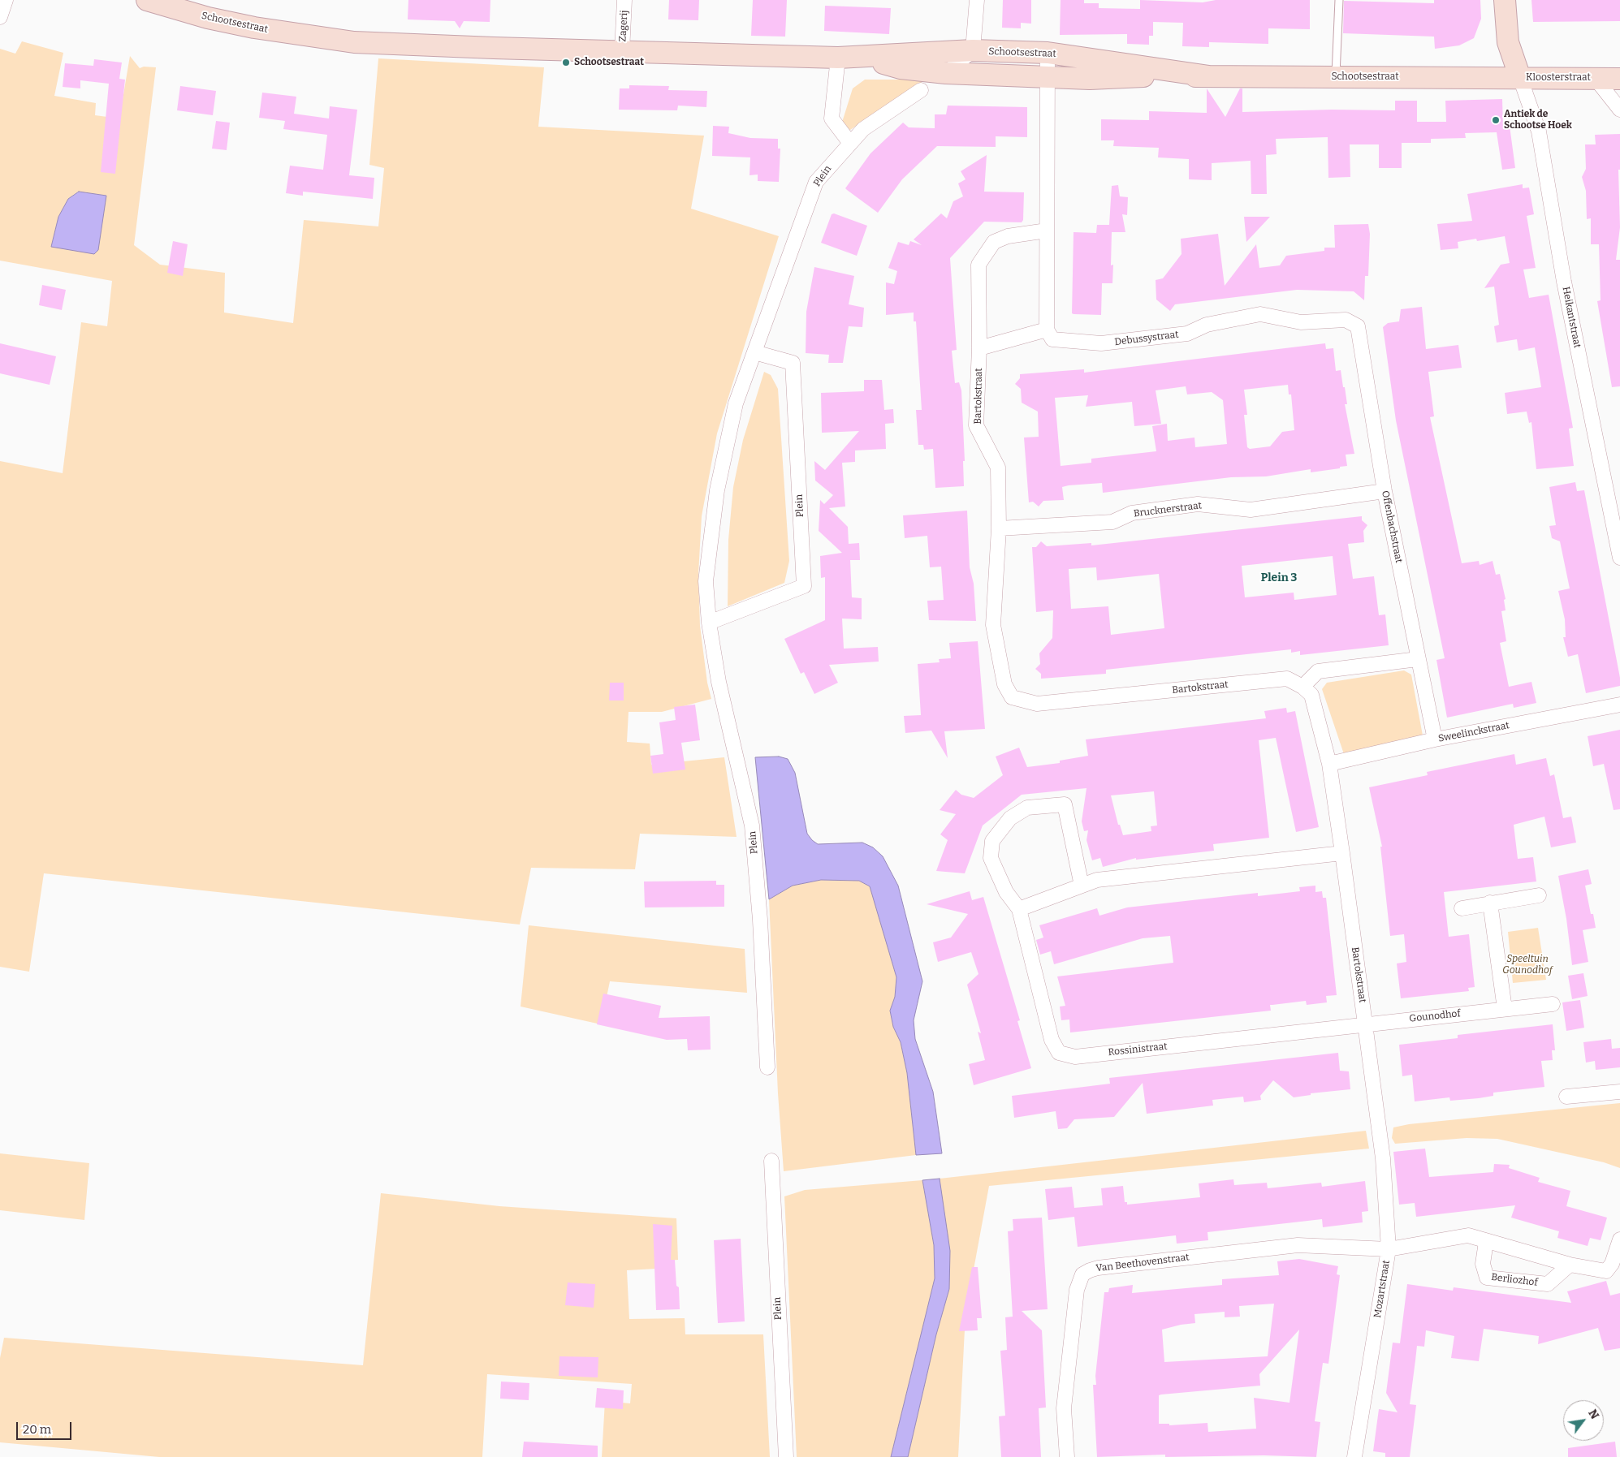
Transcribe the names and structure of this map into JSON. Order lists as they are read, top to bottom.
{
  "streets": {
    "main road": ["Schootsestraat", "Kloosterstraat"],
    "street": [
      "Zagerij",
      "Plein",
      "Heikantstraat",
      "Debussystraat",
      "Bartokstraat",
      "Brucknerstraat",
      "Offenbachstraat",
      "Sweelinckstraat",
      "Gounodhof",
      "Rossinistraat",
      "Van Beethovenstraat",
      "Berliozhof",
      "Mozartstraat"
    ]
  },
  "crossings": [
    ["Schootsestraat", "Zagerij"],
    ["Schootsestraat", "Kloosterstraat"],
    ["Schootsestraat", "Heikantstraat"],
    ["Kloosterstraat", "Heikantstraat"],
    ["Debussystraat", "Offenbachstraat"],
    ["Bartokstraat", "Brucknerstraat"],
    ["Bartokstraat", "Sweelinckstraat"],
    ["Bartokstraat", "Gounodhof"],
    ["Bartokstraat", "Rossinistraat"],
    ["Bartokstraat", "Mozartstraat"],
    ["Brucknerstraat", "Offenbachstraat"],
    ["Offenbachstraat", "Sweelinckstraat"],
    ["Gounodhof", "Rossinistraat"],
    ["Van Beethovenstraat", "Mozartstraat"]
  ],
  "districts": ["Plein 3"],
  "parks": ["Speeltuin Gounodhof"],
  "places": ["Schootsestraat", "Antiek de Schootse Hoek"],
  "scale_bar": "20 m",
  "north": "top right"
}
